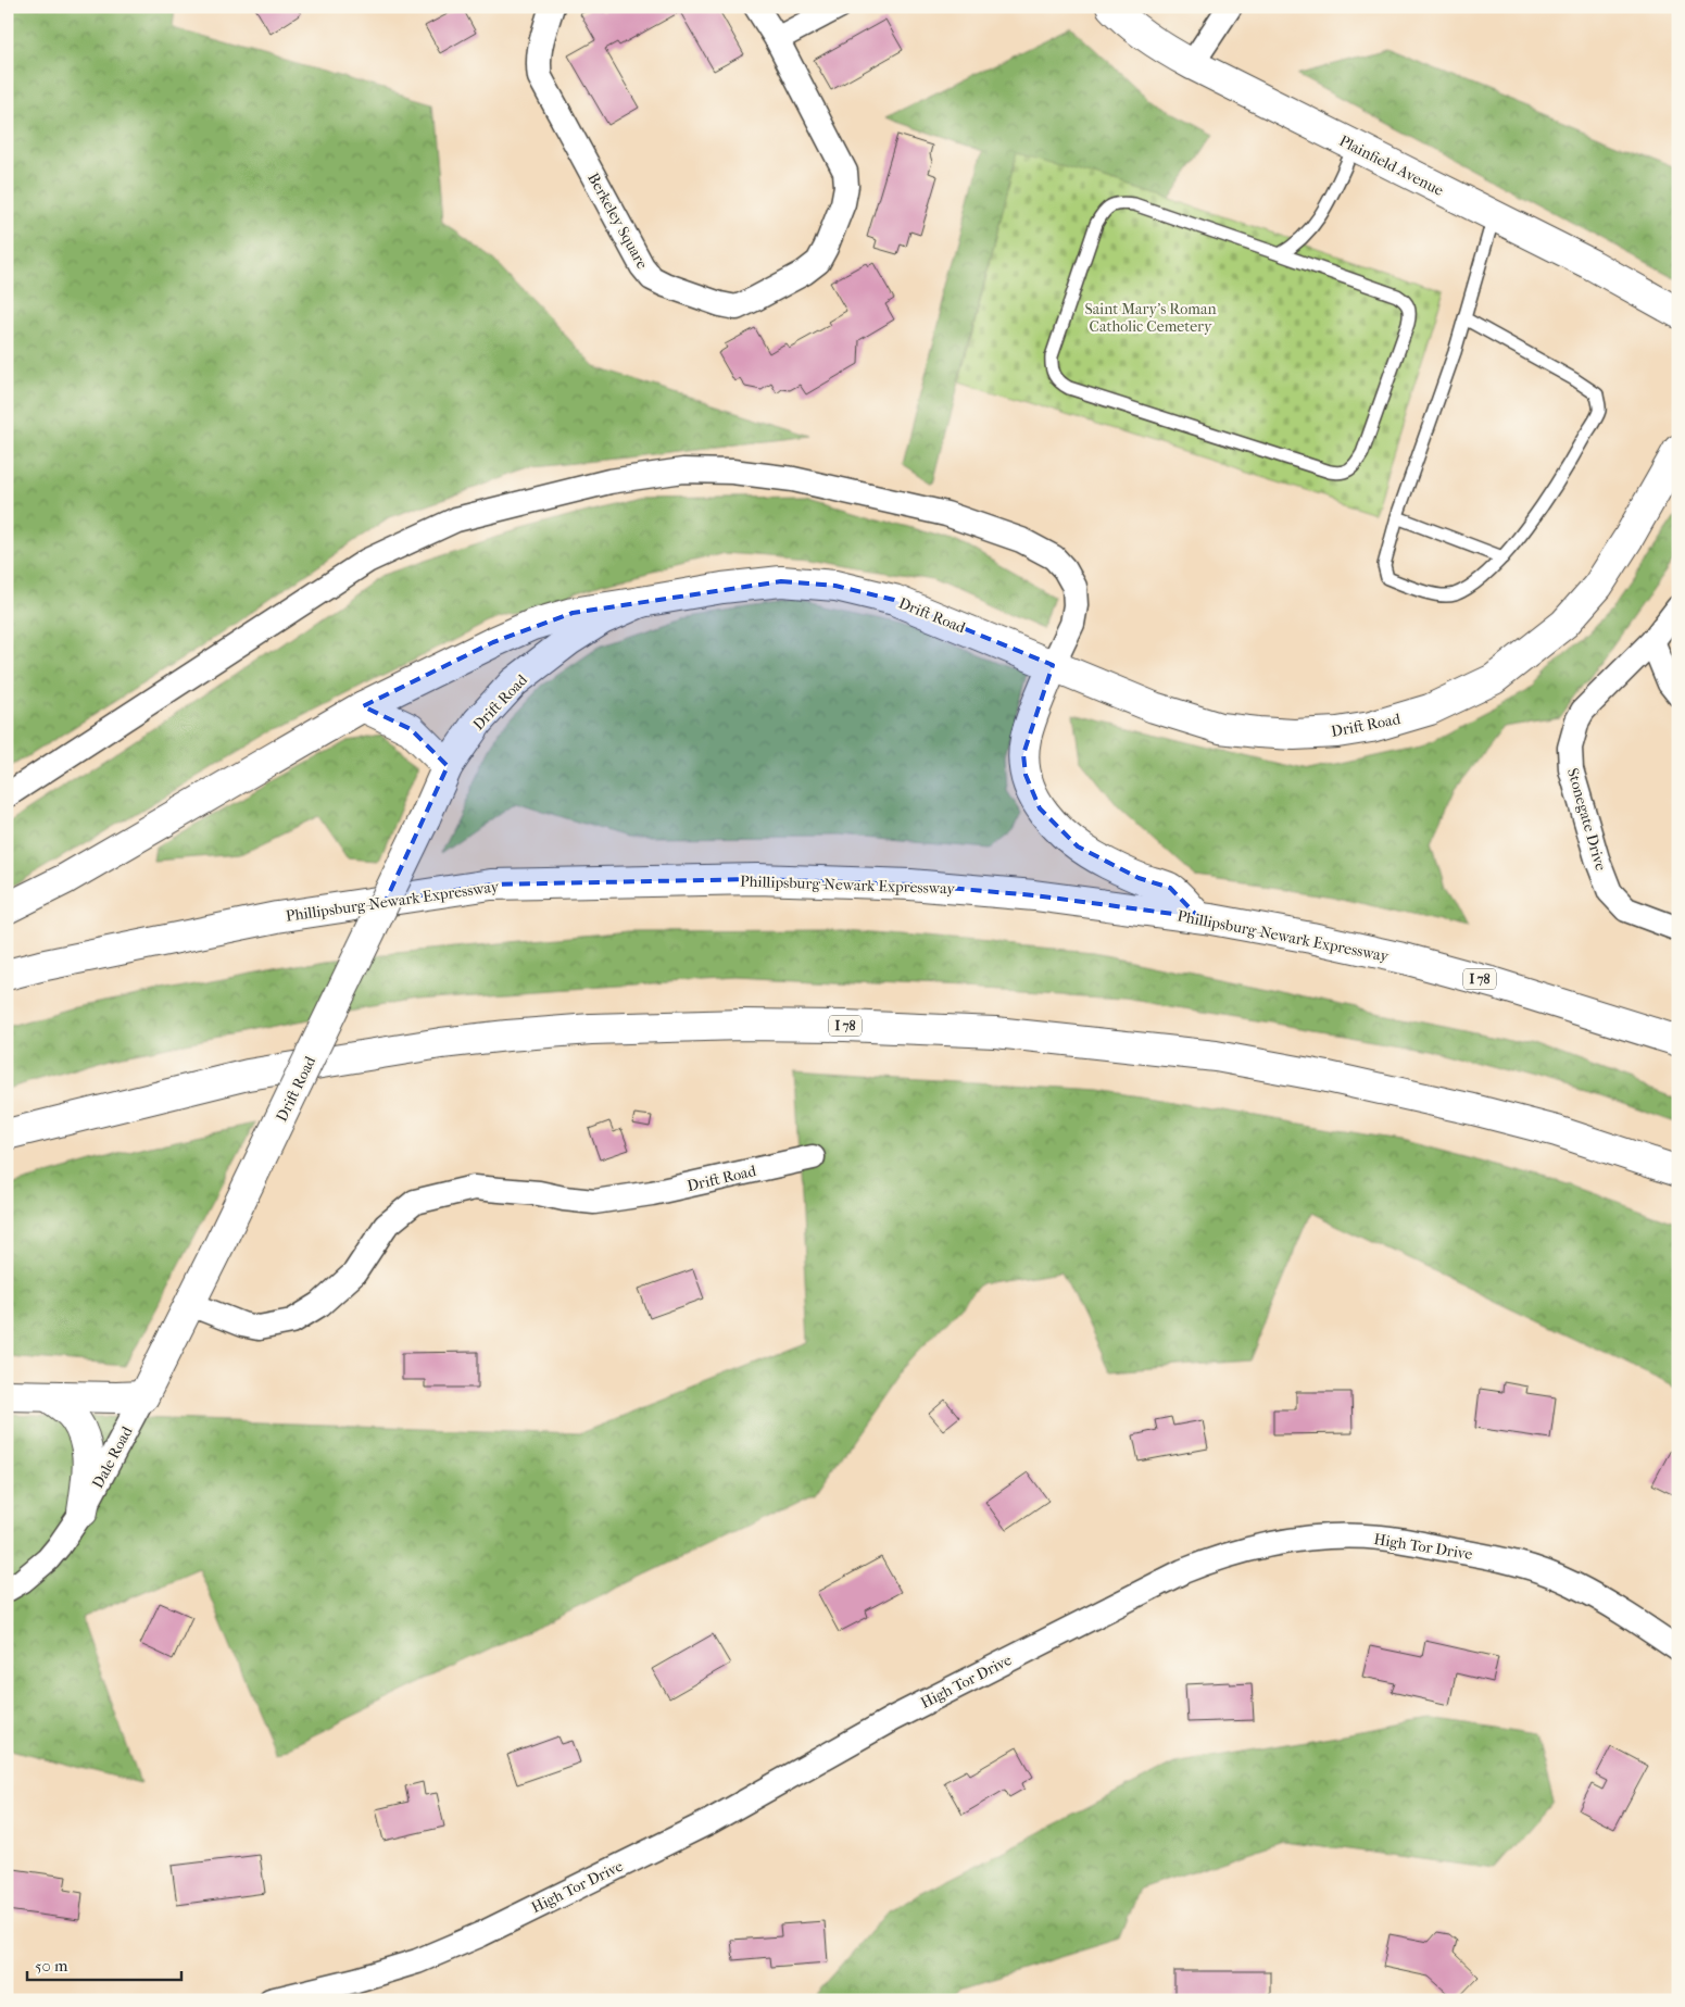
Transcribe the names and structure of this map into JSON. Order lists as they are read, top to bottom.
{
  "streets": {
    "main road": [
      "Plainfield Avenue",
      "Drift Road",
      "Phillipsburg-Newark Expressway",
      "I 78",
      "Dale Road"
    ],
    "street": ["Berkeley Square", "Stonegate Drive", "High Tor Drive"]
  },
  "crossings": [
    ["Drift Road", "Dale Road"]
  ],
  "parks": ["Saint Mary's Roman Catholic Cemetery"],
  "scale_bar": "50 m"
}
